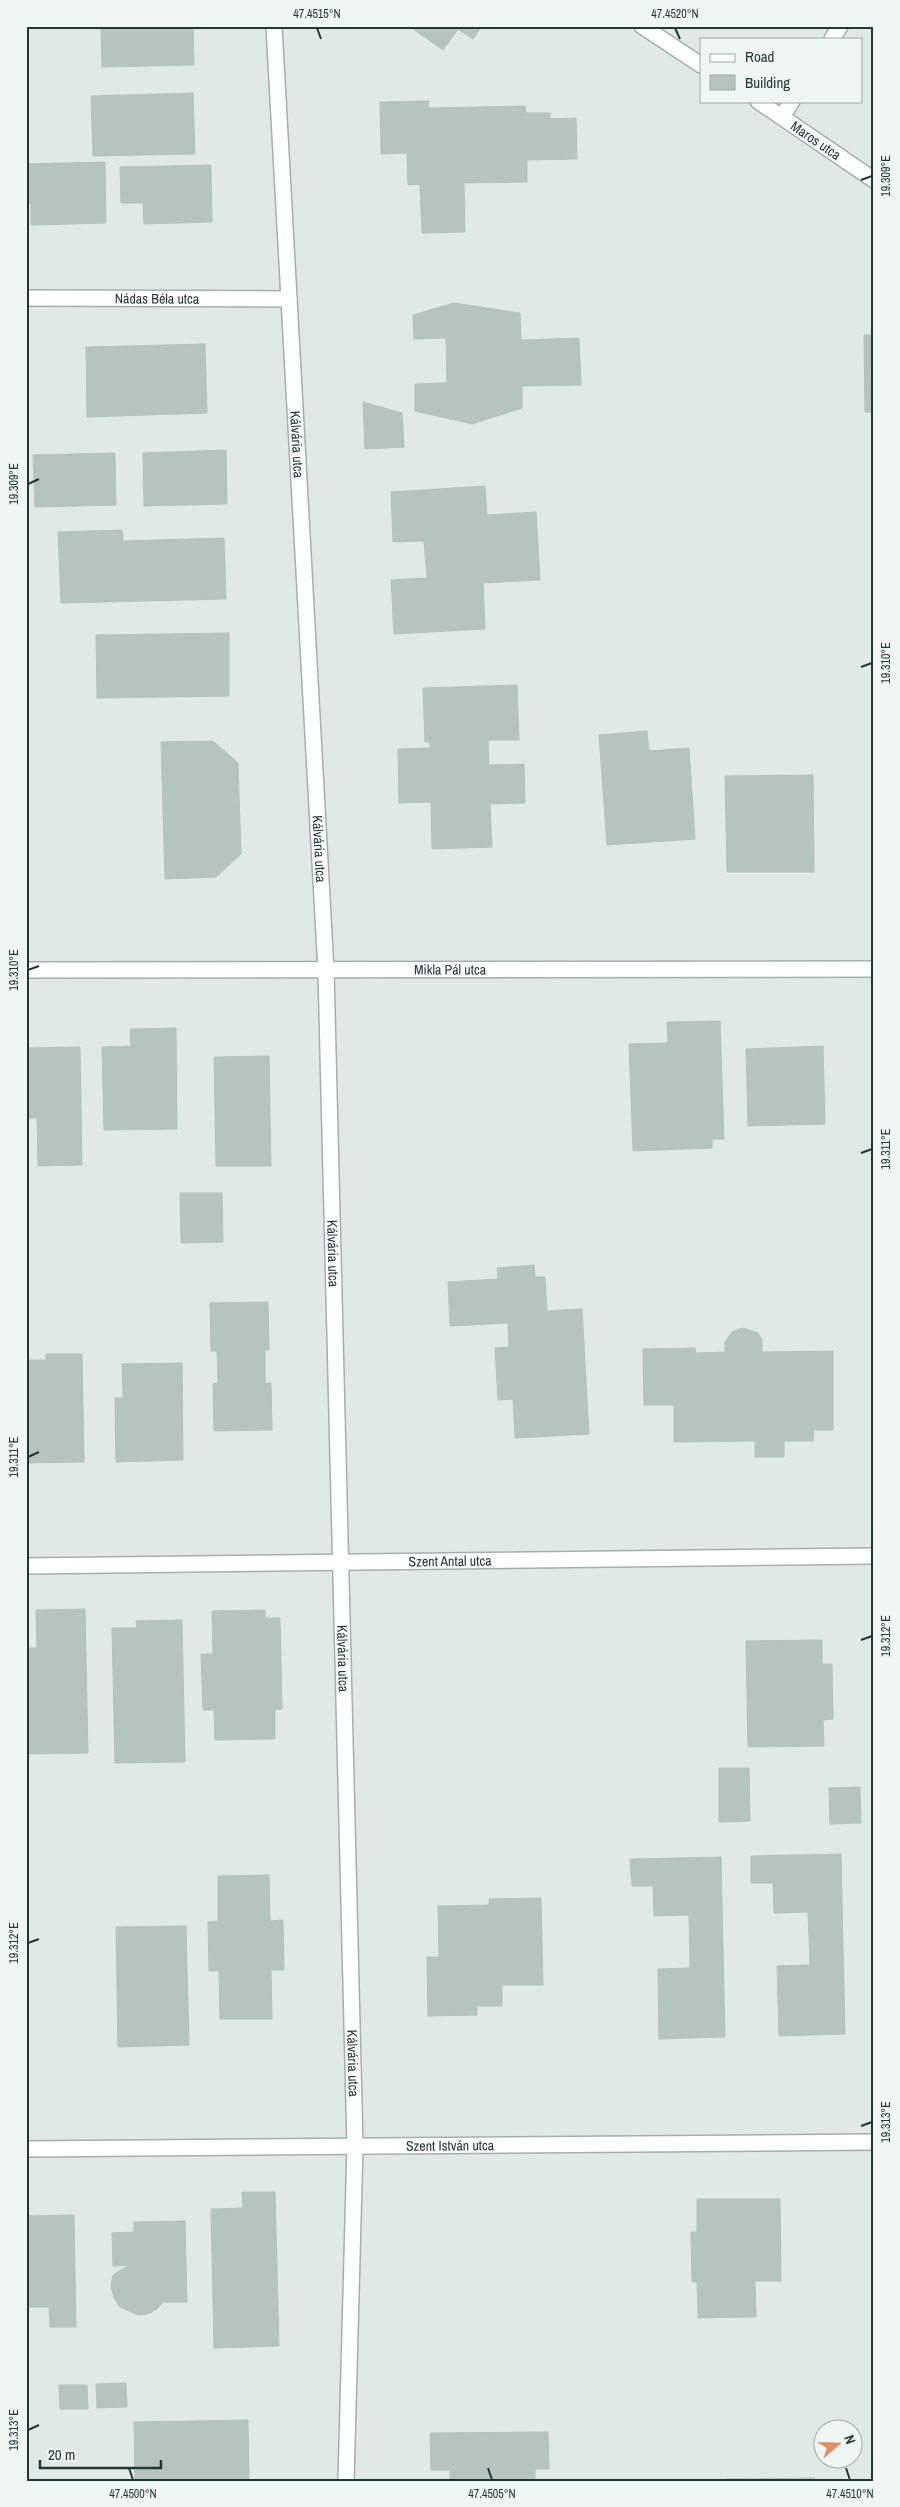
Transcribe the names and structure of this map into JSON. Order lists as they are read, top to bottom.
{
  "streets": {
    "street": [
      "Maros utca",
      "Nádas Béla utca",
      "Kálvária utca",
      "Mikla Pál utca",
      "Szent Antal utca",
      "Szent István utca"
    ]
  },
  "crossings": [
    ["Nádas Béla utca", "Kálvária utca"],
    ["Kálvária utca", "Mikla Pál utca"],
    ["Kálvária utca", "Szent Antal utca"],
    ["Kálvária utca", "Szent István utca"]
  ],
  "legend": ["Road", "Building"],
  "scale_bar": "20 m",
  "north": "right",
  "coordinates": [
    "47.4515°N",
    "47.4520°N",
    "19.309°E",
    "19.310°E",
    "19.311°E",
    "19.312°E",
    "19.313°E",
    "47.4500°N",
    "47.4505°N",
    "47.4510°N"
  ]
}
